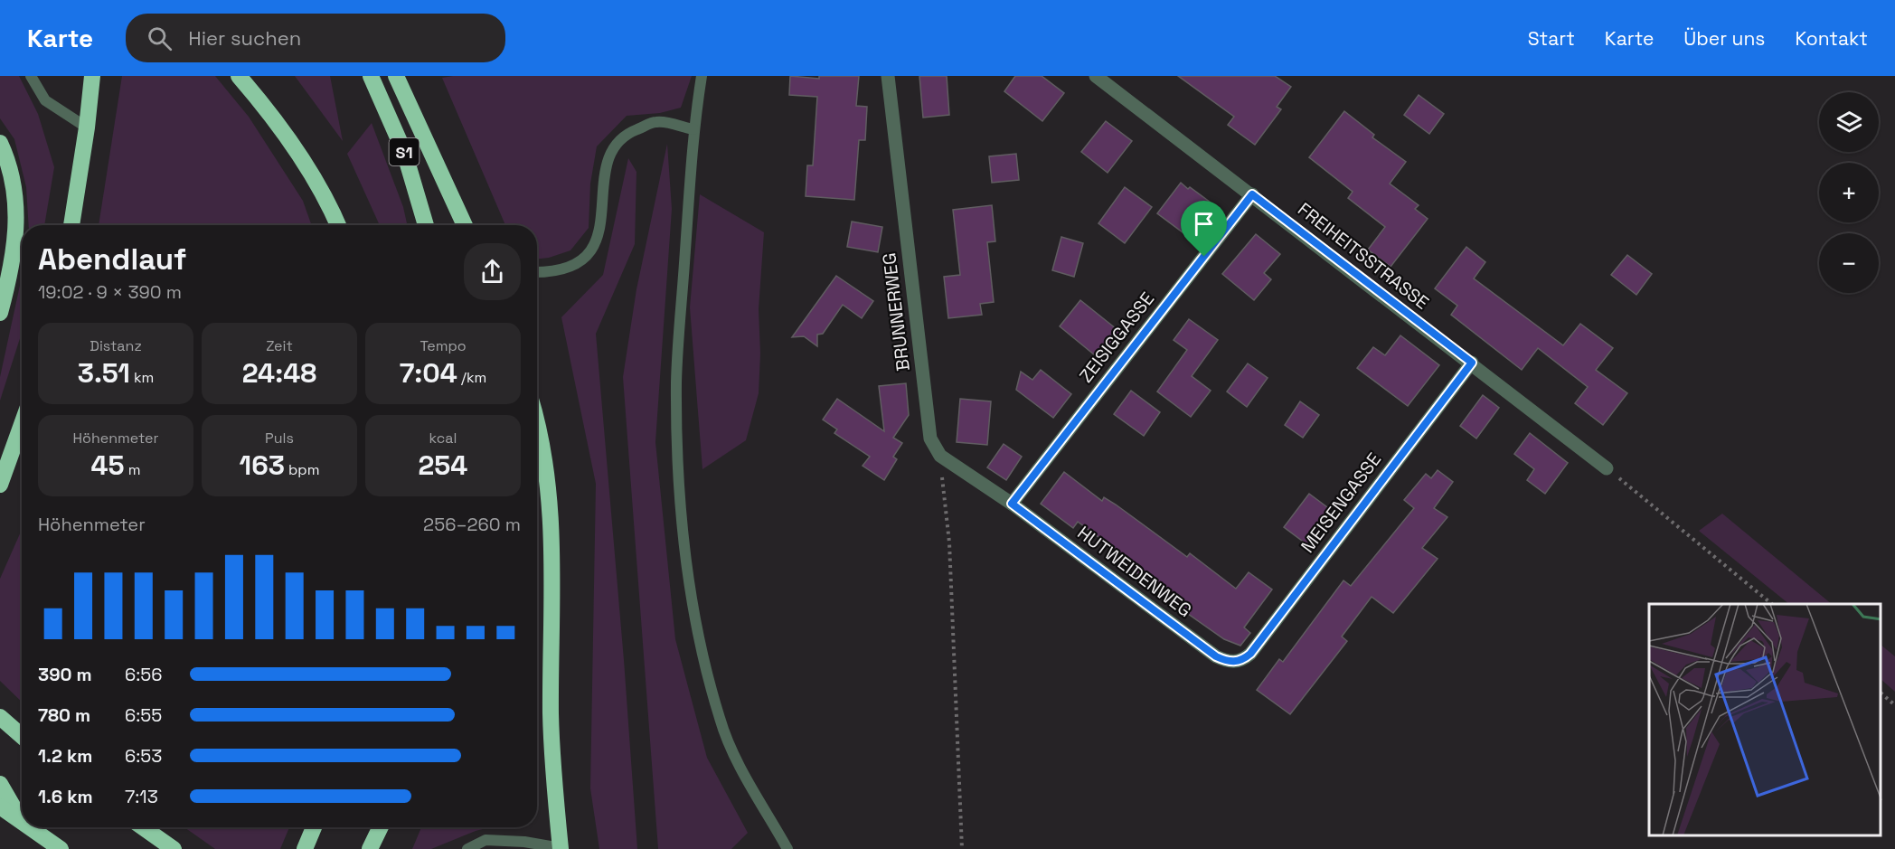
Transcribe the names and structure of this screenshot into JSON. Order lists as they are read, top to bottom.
{
  "streets": {
    "highway": ["S1"],
    "street": [
      "FREIHEITSSTRASSE",
      "BRUNNERWEG",
      "ZEISIGGASSE",
      "MEISENGASSE",
      "HUTWEIDENWEG"
    ]
  },
  "crossings": [
    ["FREIHEITSSTRASSE", "ZEISIGGASSE"],
    ["FREIHEITSSTRASSE", "MEISENGASSE"],
    ["ZEISIGGASSE", "HUTWEIDENWEG"],
    ["MEISENGASSE", "HUTWEIDENWEG"]
  ],
  "page": {
    "header": "Karte",
    "search": "Hier suchen",
    "nav": [
      "Start",
      "Karte",
      "Über uns",
      "Kontakt"
    ],
    "map_buttons": ["+", "−"],
    "heading": ["Abendlauf", "19:02 · 9 × 390 m"],
    "stats": [
      ["Distanz", "3.51 km"],
      ["Zeit", "24:48"],
      ["Tempo", "7:04 /km"],
      ["Höhenmeter", "45 m"],
      ["Puls", "163 bpm"],
      ["kcal", "254"]
    ],
    "chart": ["Höhenmeter", "256–260 m"],
    "list": [
      {
        "name": "390 m",
        "note": "6:56"
      },
      {
        "name": "780 m",
        "note": "6:55"
      },
      {
        "name": "1.2 km",
        "note": "6:53"
      },
      {
        "name": "1.6 km",
        "note": "7:13"
      }
    ]
  }
}
